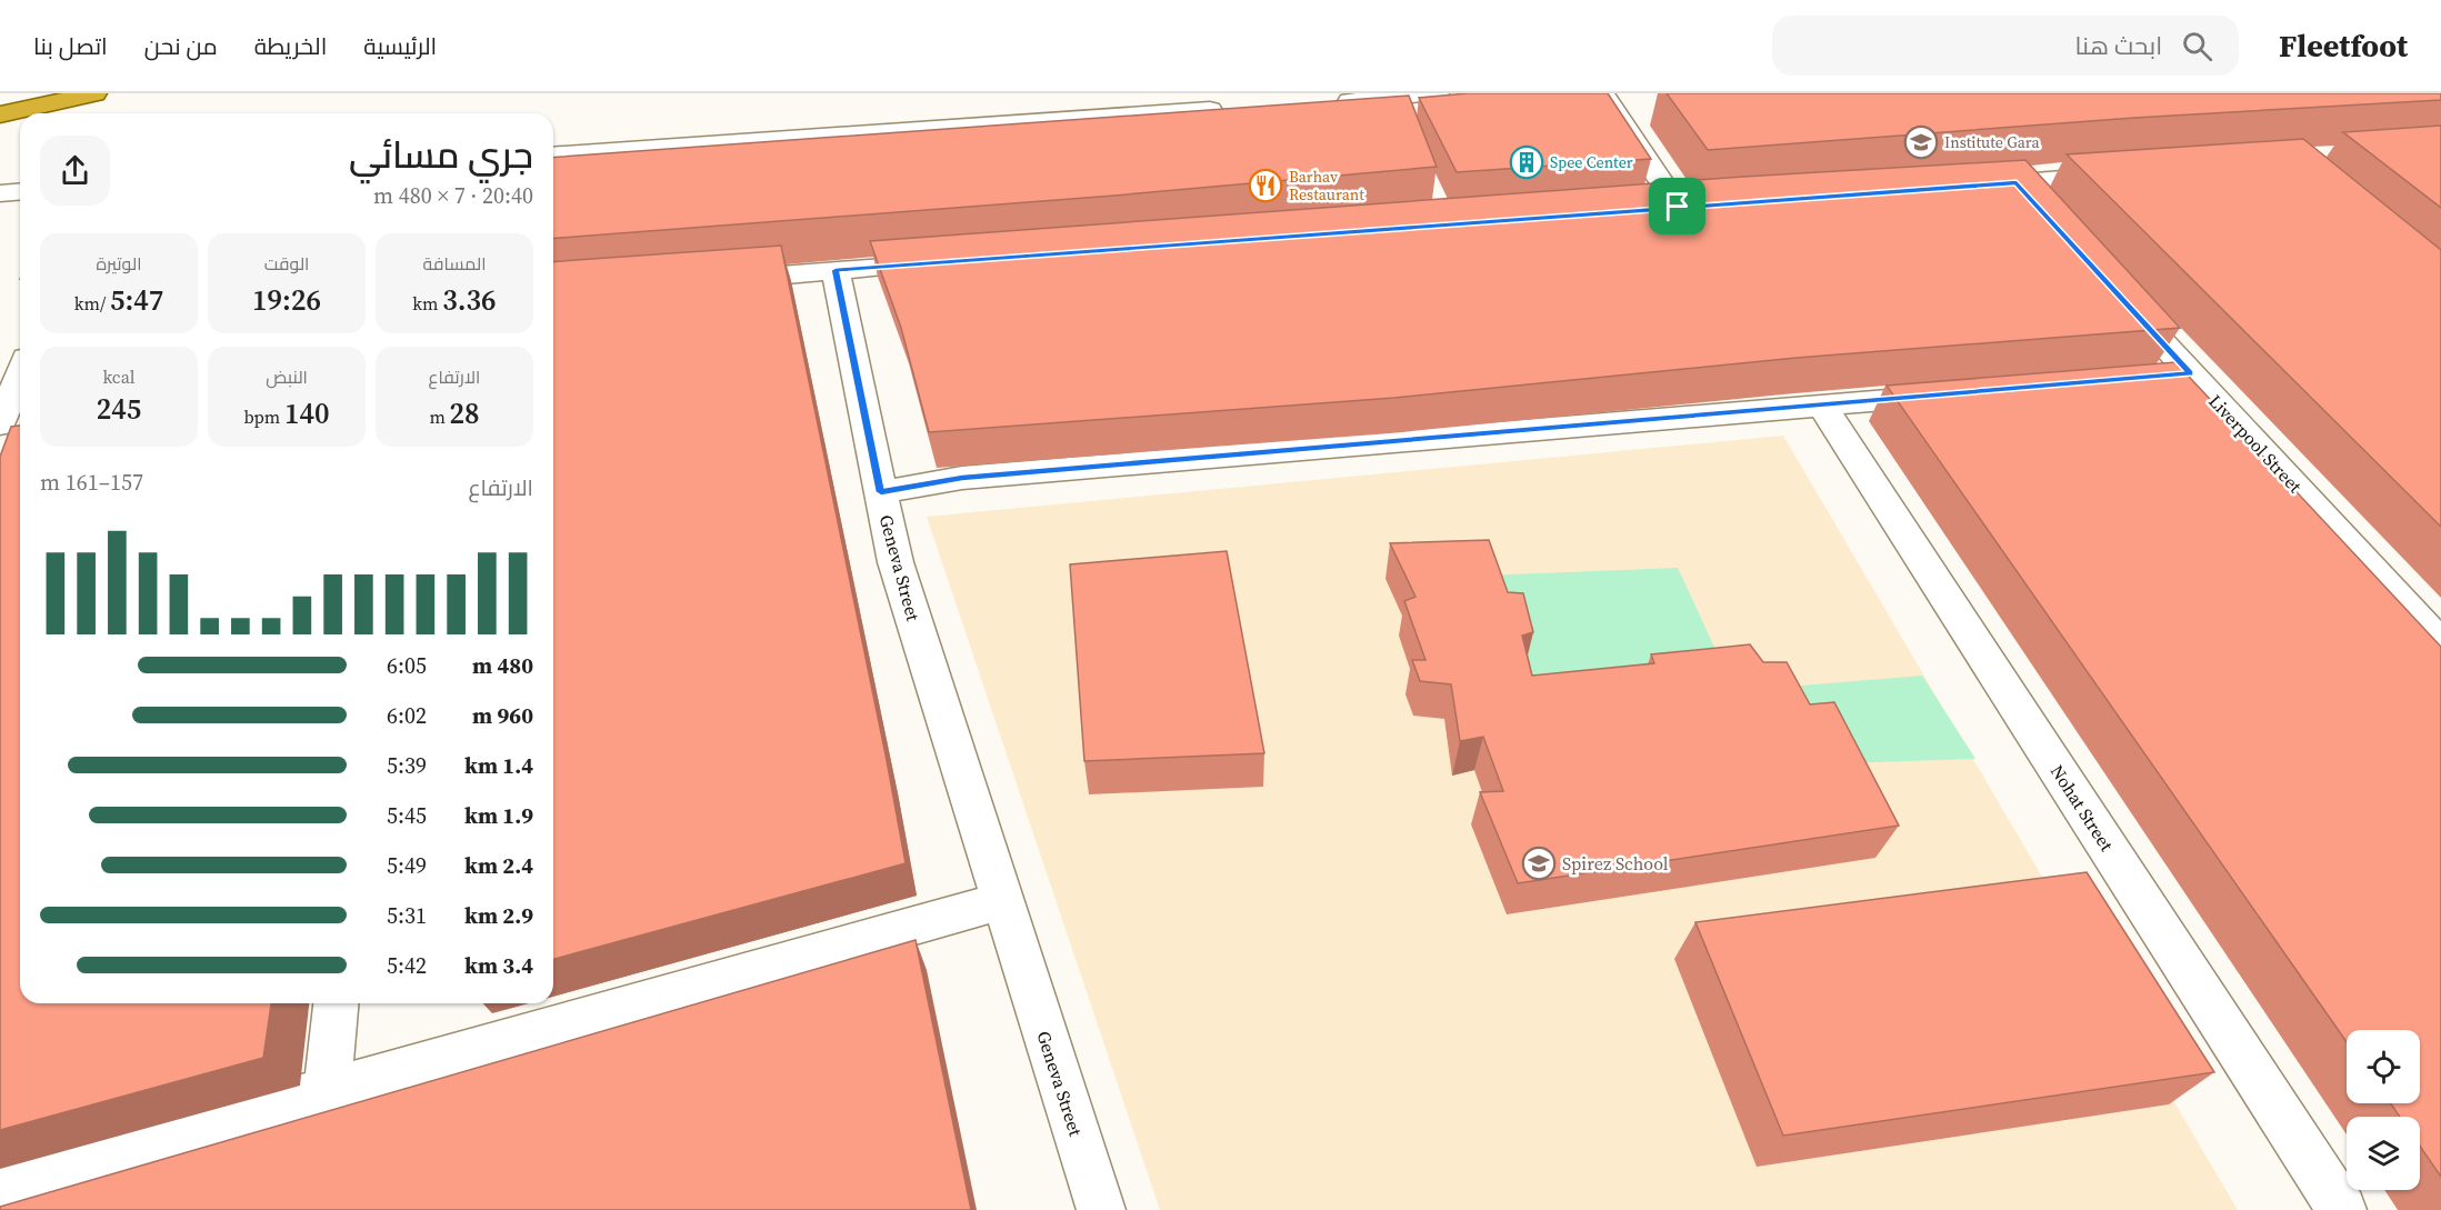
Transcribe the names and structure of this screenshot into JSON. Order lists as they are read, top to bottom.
{
  "streets": {
    "street": ["Liverpool Street", "Geneva Street", "Nohat Street"]
  },
  "crossings": [
    ["Geneva Street", "Nohat Street"]
  ],
  "places": {
    "school or university": ["Institute Gara", "Spirez School"],
    "building": ["Spee Center"],
    "restaurant": ["Barhav Restaurant"]
  },
  "page": {
    "header": "Fleetfoot",
    "search": "ابحث هنا",
    "nav": [
      "الرئيسية",
      "الخريطة",
      "من نحن",
      "اتصل بنا"
    ],
    "heading": ["جري مسائي", "20:40 · 7 × 480 m"],
    "stats": [
      ["المسافة", "3.36 km"],
      ["الوقت", "19:26"],
      ["الوتيرة", "5:47 /km"],
      ["الارتفاع", "28 m"],
      ["النبض", "140 bpm"],
      ["kcal", "245"]
    ],
    "chart": ["الارتفاع", "157–161 m"],
    "list": [
      {
        "name": "480 m",
        "note": "6:05"
      },
      {
        "name": "960 m",
        "note": "6:02"
      },
      {
        "name": "1.4 km",
        "note": "5:39"
      },
      {
        "name": "1.9 km",
        "note": "5:45"
      },
      {
        "name": "2.4 km",
        "note": "5:49"
      },
      {
        "name": "2.9 km",
        "note": "5:31"
      },
      {
        "name": "3.4 km",
        "note": "5:42"
      }
    ]
  }
}
